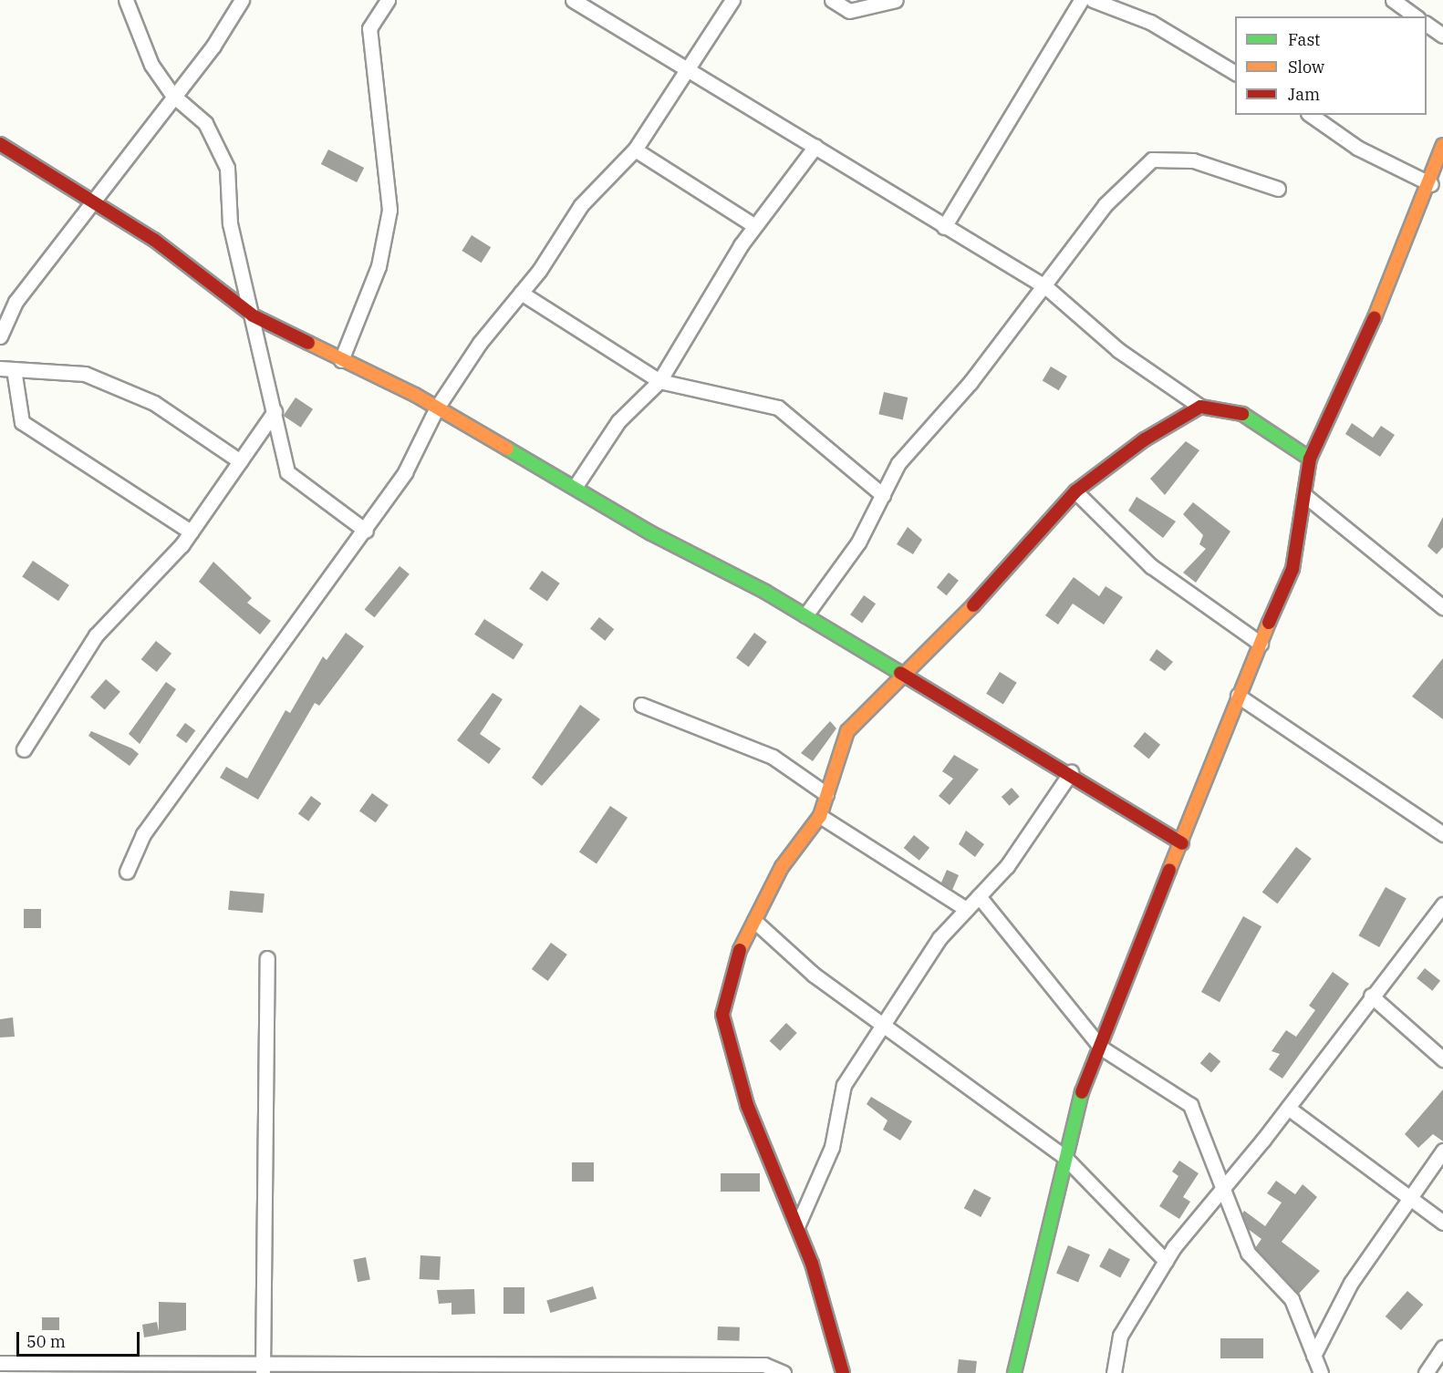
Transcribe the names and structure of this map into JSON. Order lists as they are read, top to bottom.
{
  "legend": ["Fast", "Slow", "Jam"],
  "scale_bar": "50 m"
}
